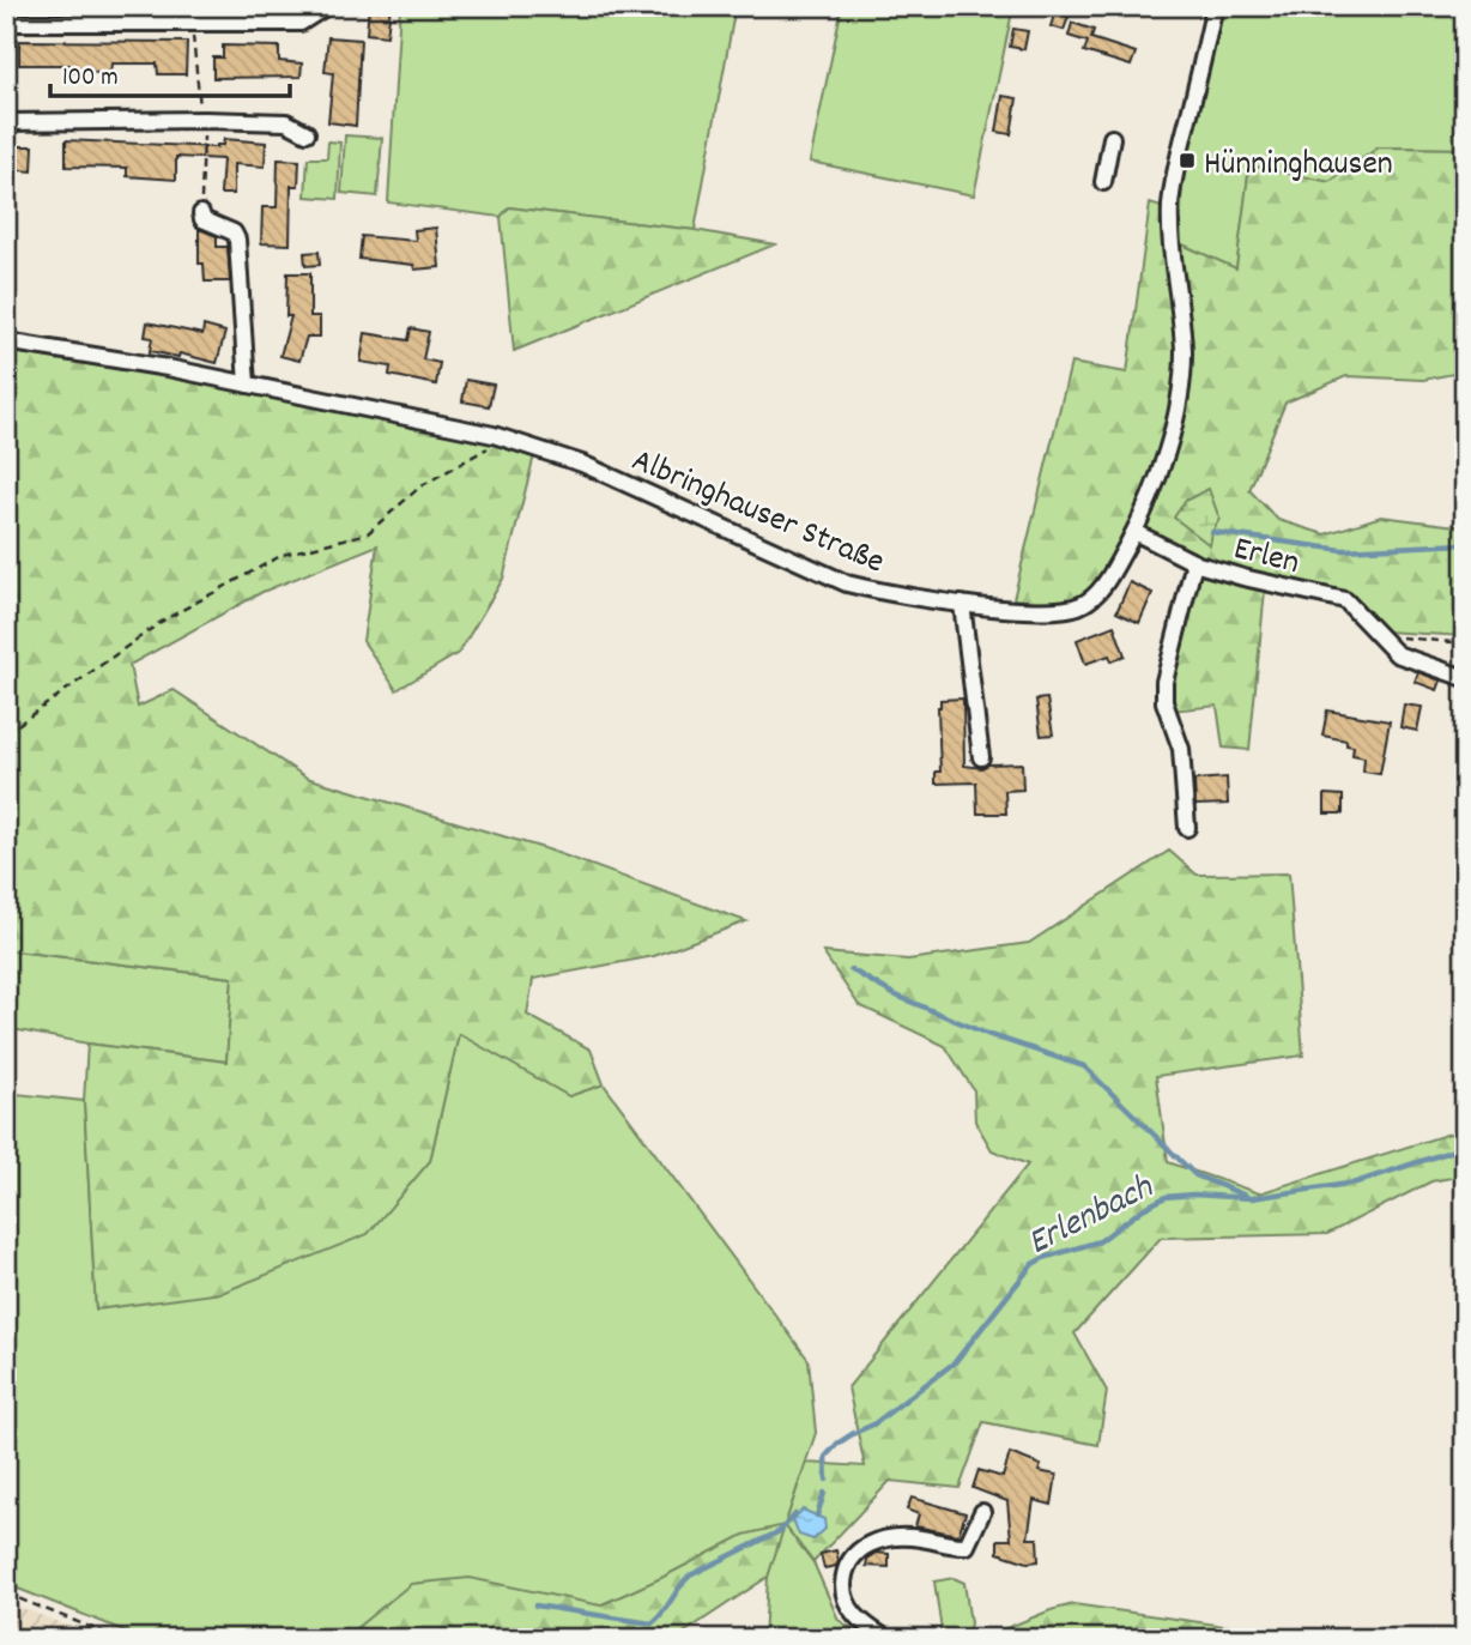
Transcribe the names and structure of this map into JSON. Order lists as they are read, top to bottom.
{
  "streets": {
    "street": ["Albringhauser Straße", "Erlen"]
  },
  "crossings": [
    ["Albringhauser Straße", "Erlen"]
  ],
  "water": ["Erlenbach"],
  "places": {
    "transit": ["Hünninghausen"]
  },
  "scale_bar": "100 m"
}
